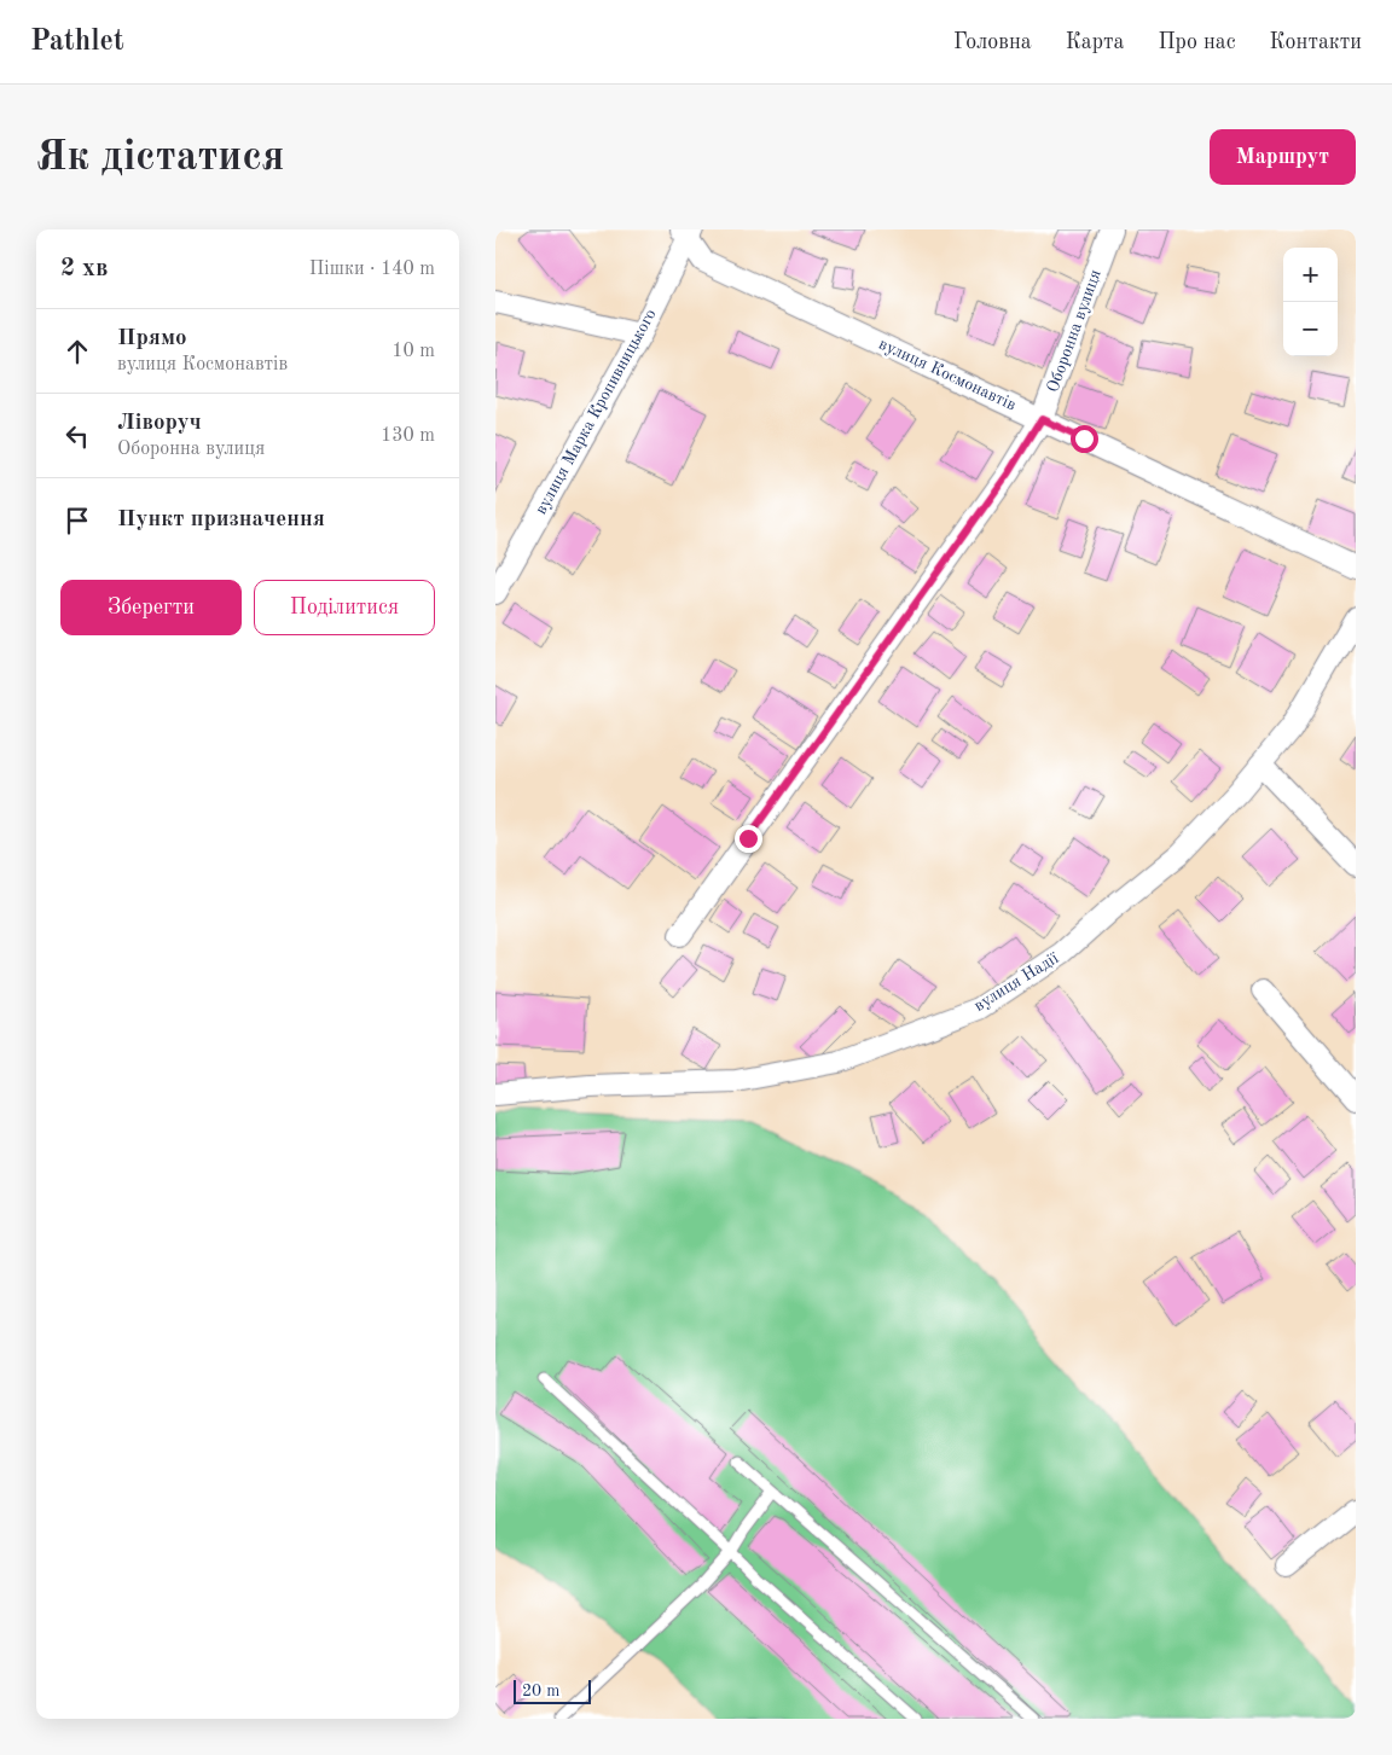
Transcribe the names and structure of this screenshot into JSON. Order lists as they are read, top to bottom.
{
  "streets": {
    "street": [
      "Оборонна вулиця",
      "вулиця Космонавтів",
      "вулиця Марка Кропивницького",
      "вулиця Надії"
    ]
  },
  "crossings": [
    ["Оборонна вулиця", "вулиця Космонавтів"],
    ["вулиця Космонавтів", "вулиця Марка Кропивницького"]
  ],
  "scale_bar": "20 m",
  "page": {
    "header": "Pathlet",
    "nav": [
      "Головна",
      "Карта",
      "Про нас",
      "Контакти"
    ],
    "buttons": [
      "Маршрут",
      ["Зберегти", "Поділитися"]
    ],
    "title": "Як дістатися",
    "heading": ["2 хв", "Пішки · 140 m"],
    "map_buttons": ["+", "−"],
    "list": [
      ["Прямо", "вулиця Космонавтів", "10 m"],
      ["Ліворуч", "Оборонна вулиця", "130 m"],
      "Пункт призначення"
    ],
    "scale": "20 m"
  }
}
